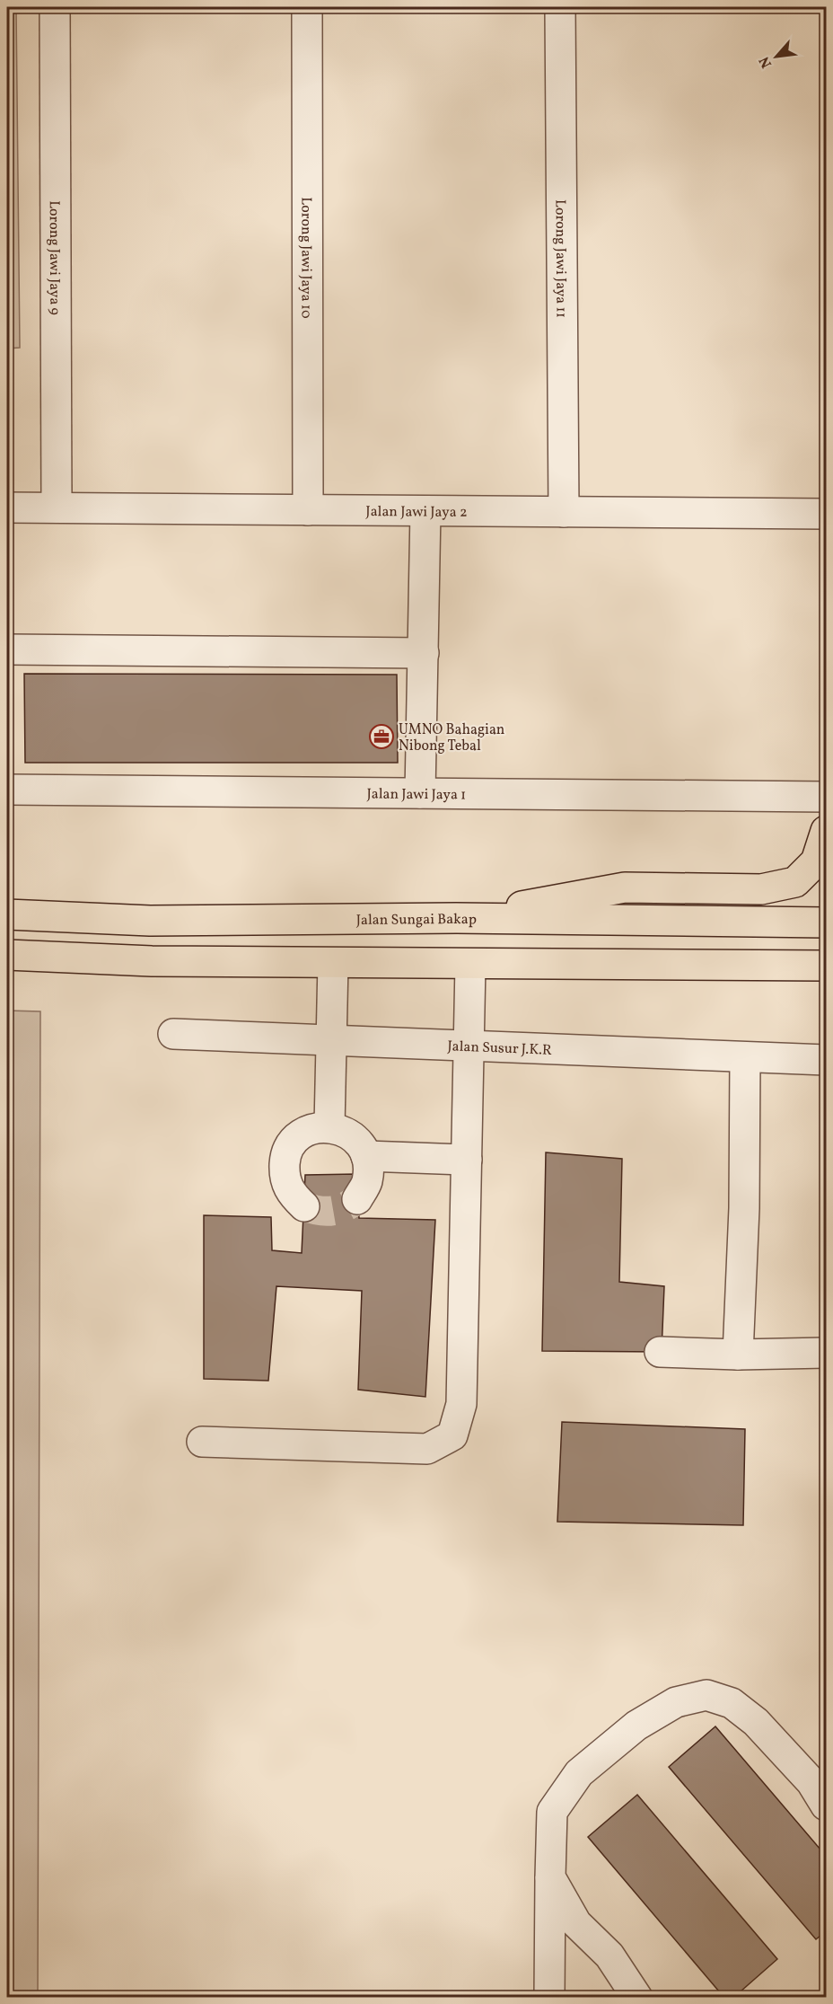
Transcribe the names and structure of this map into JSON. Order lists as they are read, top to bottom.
{
  "streets": {
    "highway": ["Jalan Sungai Bakap"],
    "street": [
      "Lorong Jawi Jaya 9",
      "Lorong Jawi Jaya 10",
      "Lorong Jawi Jaya 11",
      "Jalan Jawi Jaya 2",
      "Jalan Jawi Jaya 1",
      "Jalan Susur J.K.R"
    ]
  },
  "crossings": [
    ["Lorong Jawi Jaya 9", "Jalan Jawi Jaya 2"],
    ["Lorong Jawi Jaya 10", "Jalan Jawi Jaya 2"],
    ["Lorong Jawi Jaya 11", "Jalan Jawi Jaya 2"]
  ],
  "places": {
    "office": ["UMNO Bahagian Nibong Tebal"]
  },
  "north": "bottom left"
}
